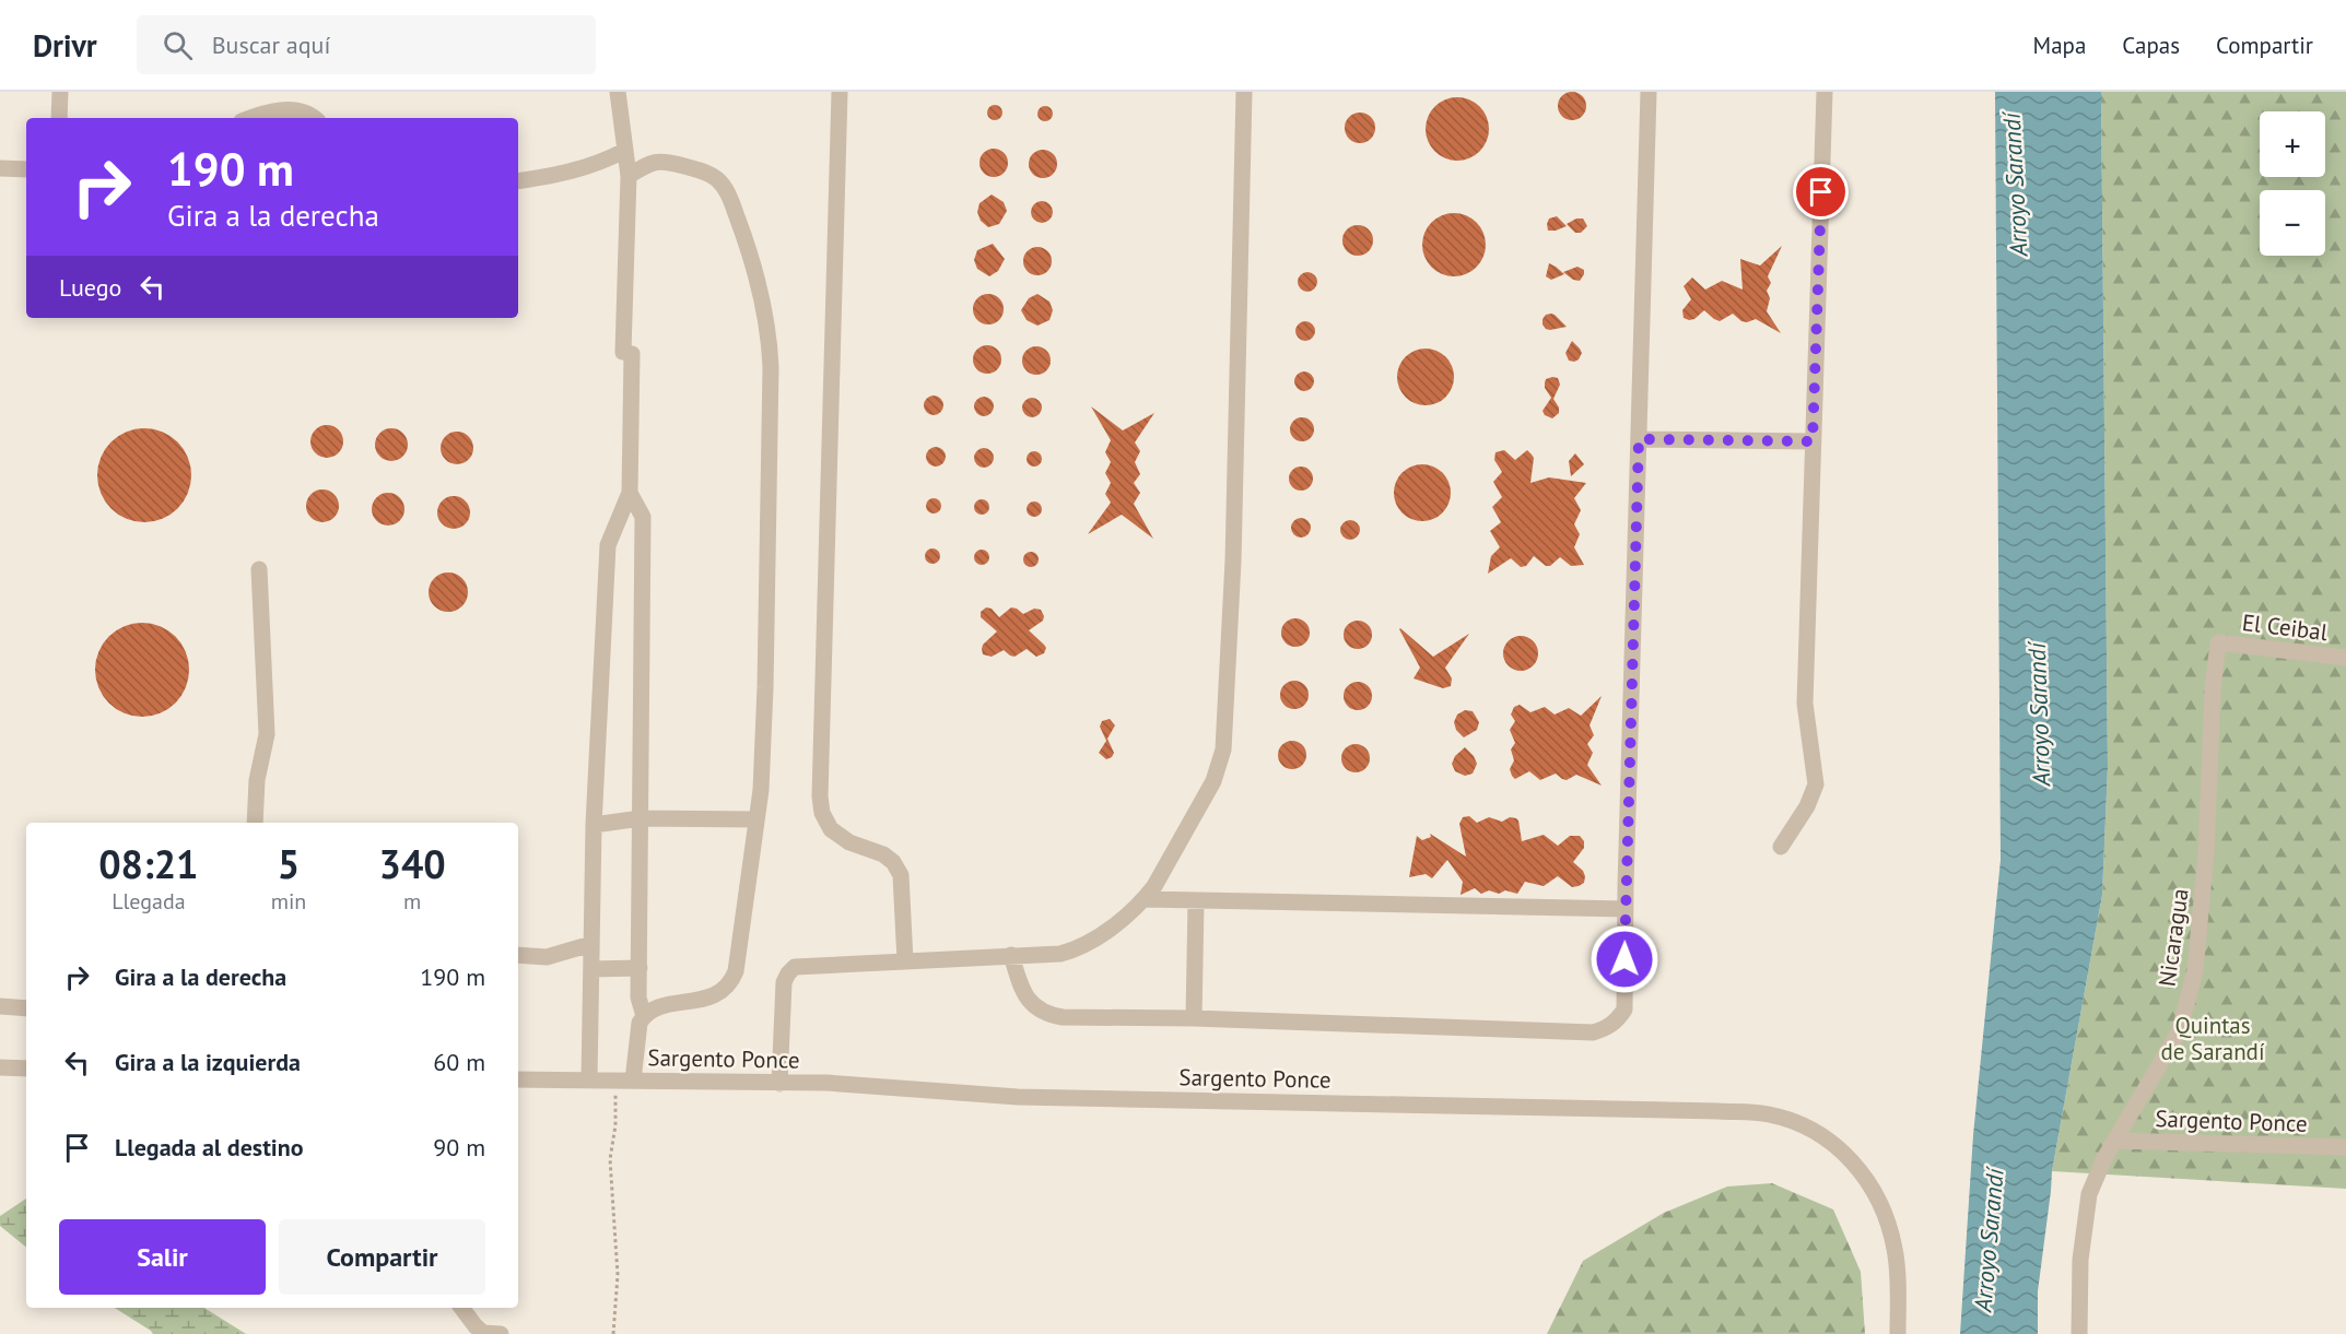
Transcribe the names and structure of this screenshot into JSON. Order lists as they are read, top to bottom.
{
  "streets": {
    "street": ["El Ceibal", "Nicaragua", "Sargento Ponce"]
  },
  "crossings": [
    ["El Ceibal", "Nicaragua"],
    ["Nicaragua", "Sargento Ponce"]
  ],
  "water": ["Arroyo Sarandí"],
  "parks": ["Quintas de Sarandí"],
  "page": {
    "header": "Drivr",
    "search": "Buscar aquí",
    "nav": ["Mapa", "Capas", "Compartir"],
    "map_buttons": ["+", "−"],
    "turn": ["190 m", "Gira a la derecha"],
    "then": "Luego",
    "eta": [
      "08:21",
      "Llegada",
      "5",
      "min",
      "340",
      "m"
    ],
    "list": [
      {
        "name": "Gira a la derecha",
        "value": "190 m"
      },
      {
        "name": "Gira a la izquierda",
        "value": "60 m"
      },
      {
        "name": "Llegada al destino",
        "value": "90 m"
      }
    ],
    "buttons": ["Salir", "Compartir"]
  }
}
